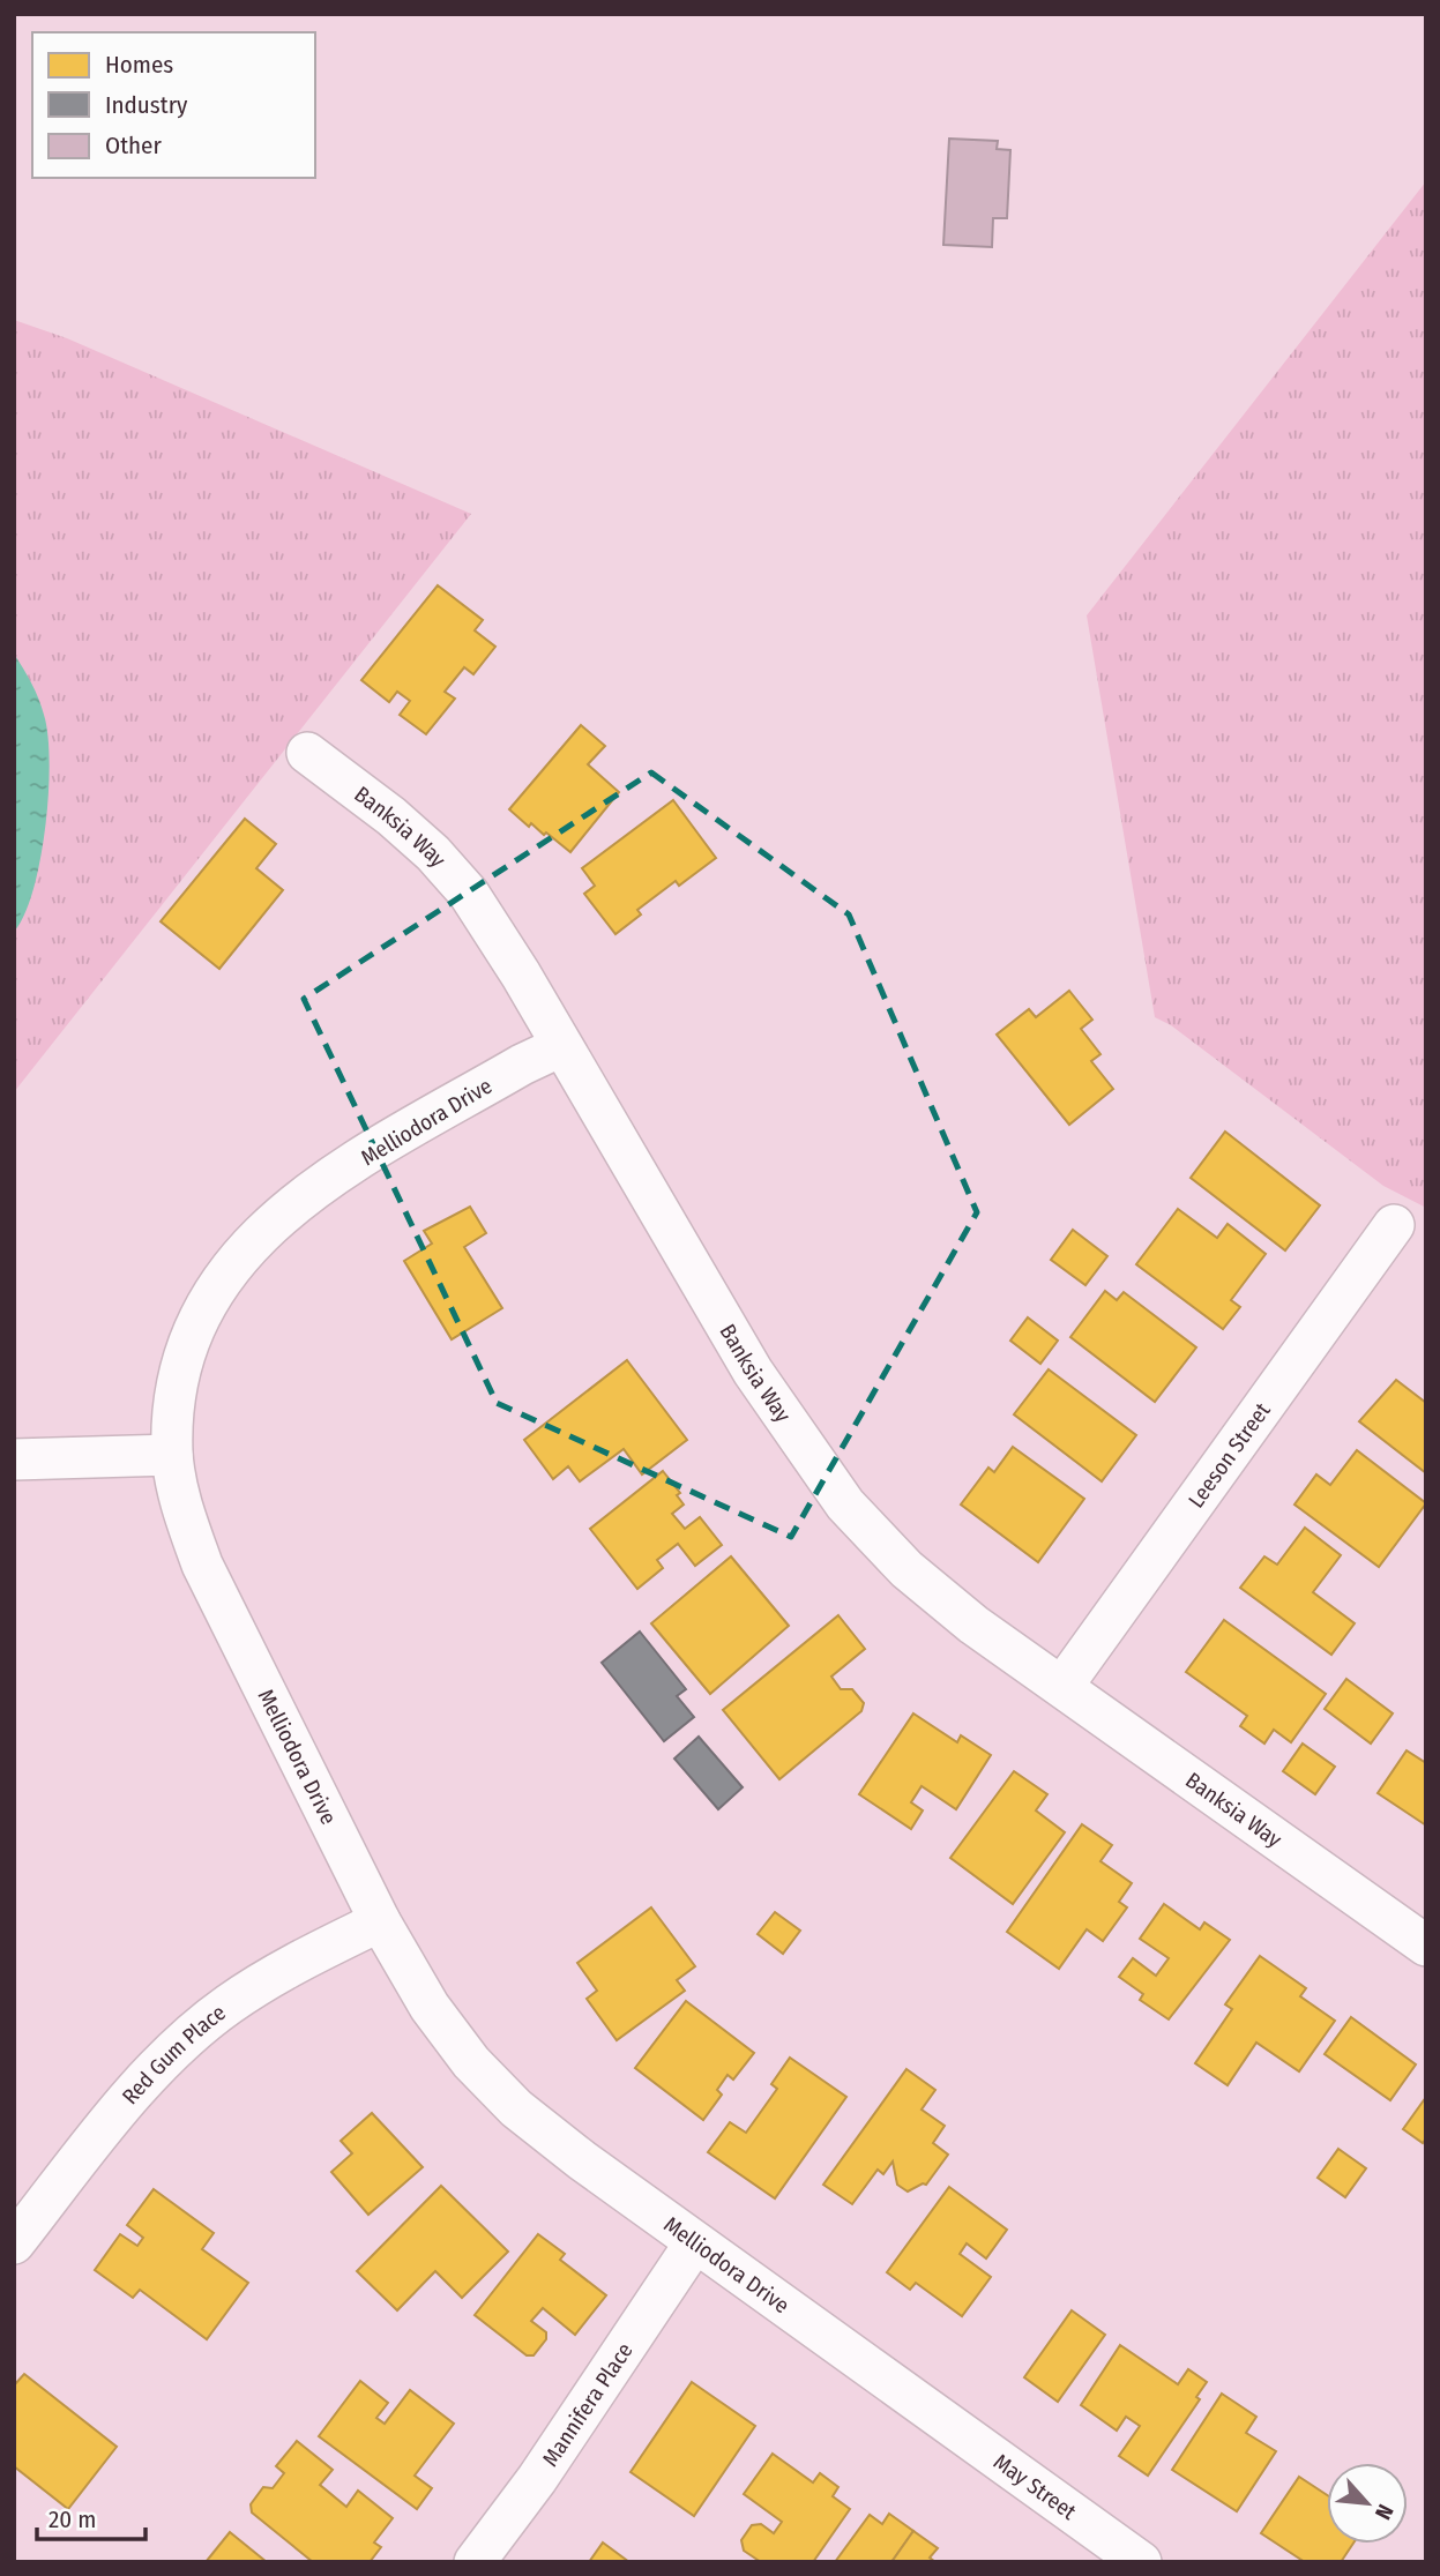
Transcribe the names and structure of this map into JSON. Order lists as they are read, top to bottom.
{
  "streets": {
    "street": [
      "Banksia Way",
      "Melliodora Drive",
      "Leeson Street",
      "Red Gum Place",
      "Mannifera Place",
      "May Street"
    ]
  },
  "crossings": [
    ["Banksia Way", "Melliodora Drive"],
    ["Banksia Way", "Leeson Street"],
    ["Melliodora Drive", "Red Gum Place"],
    ["Melliodora Drive", "Mannifera Place"],
    ["Melliodora Drive", "May Street"]
  ],
  "legend": ["Homes", "Industry", "Other"],
  "scale_bar": "20 m",
  "north": "bottom right"
}
